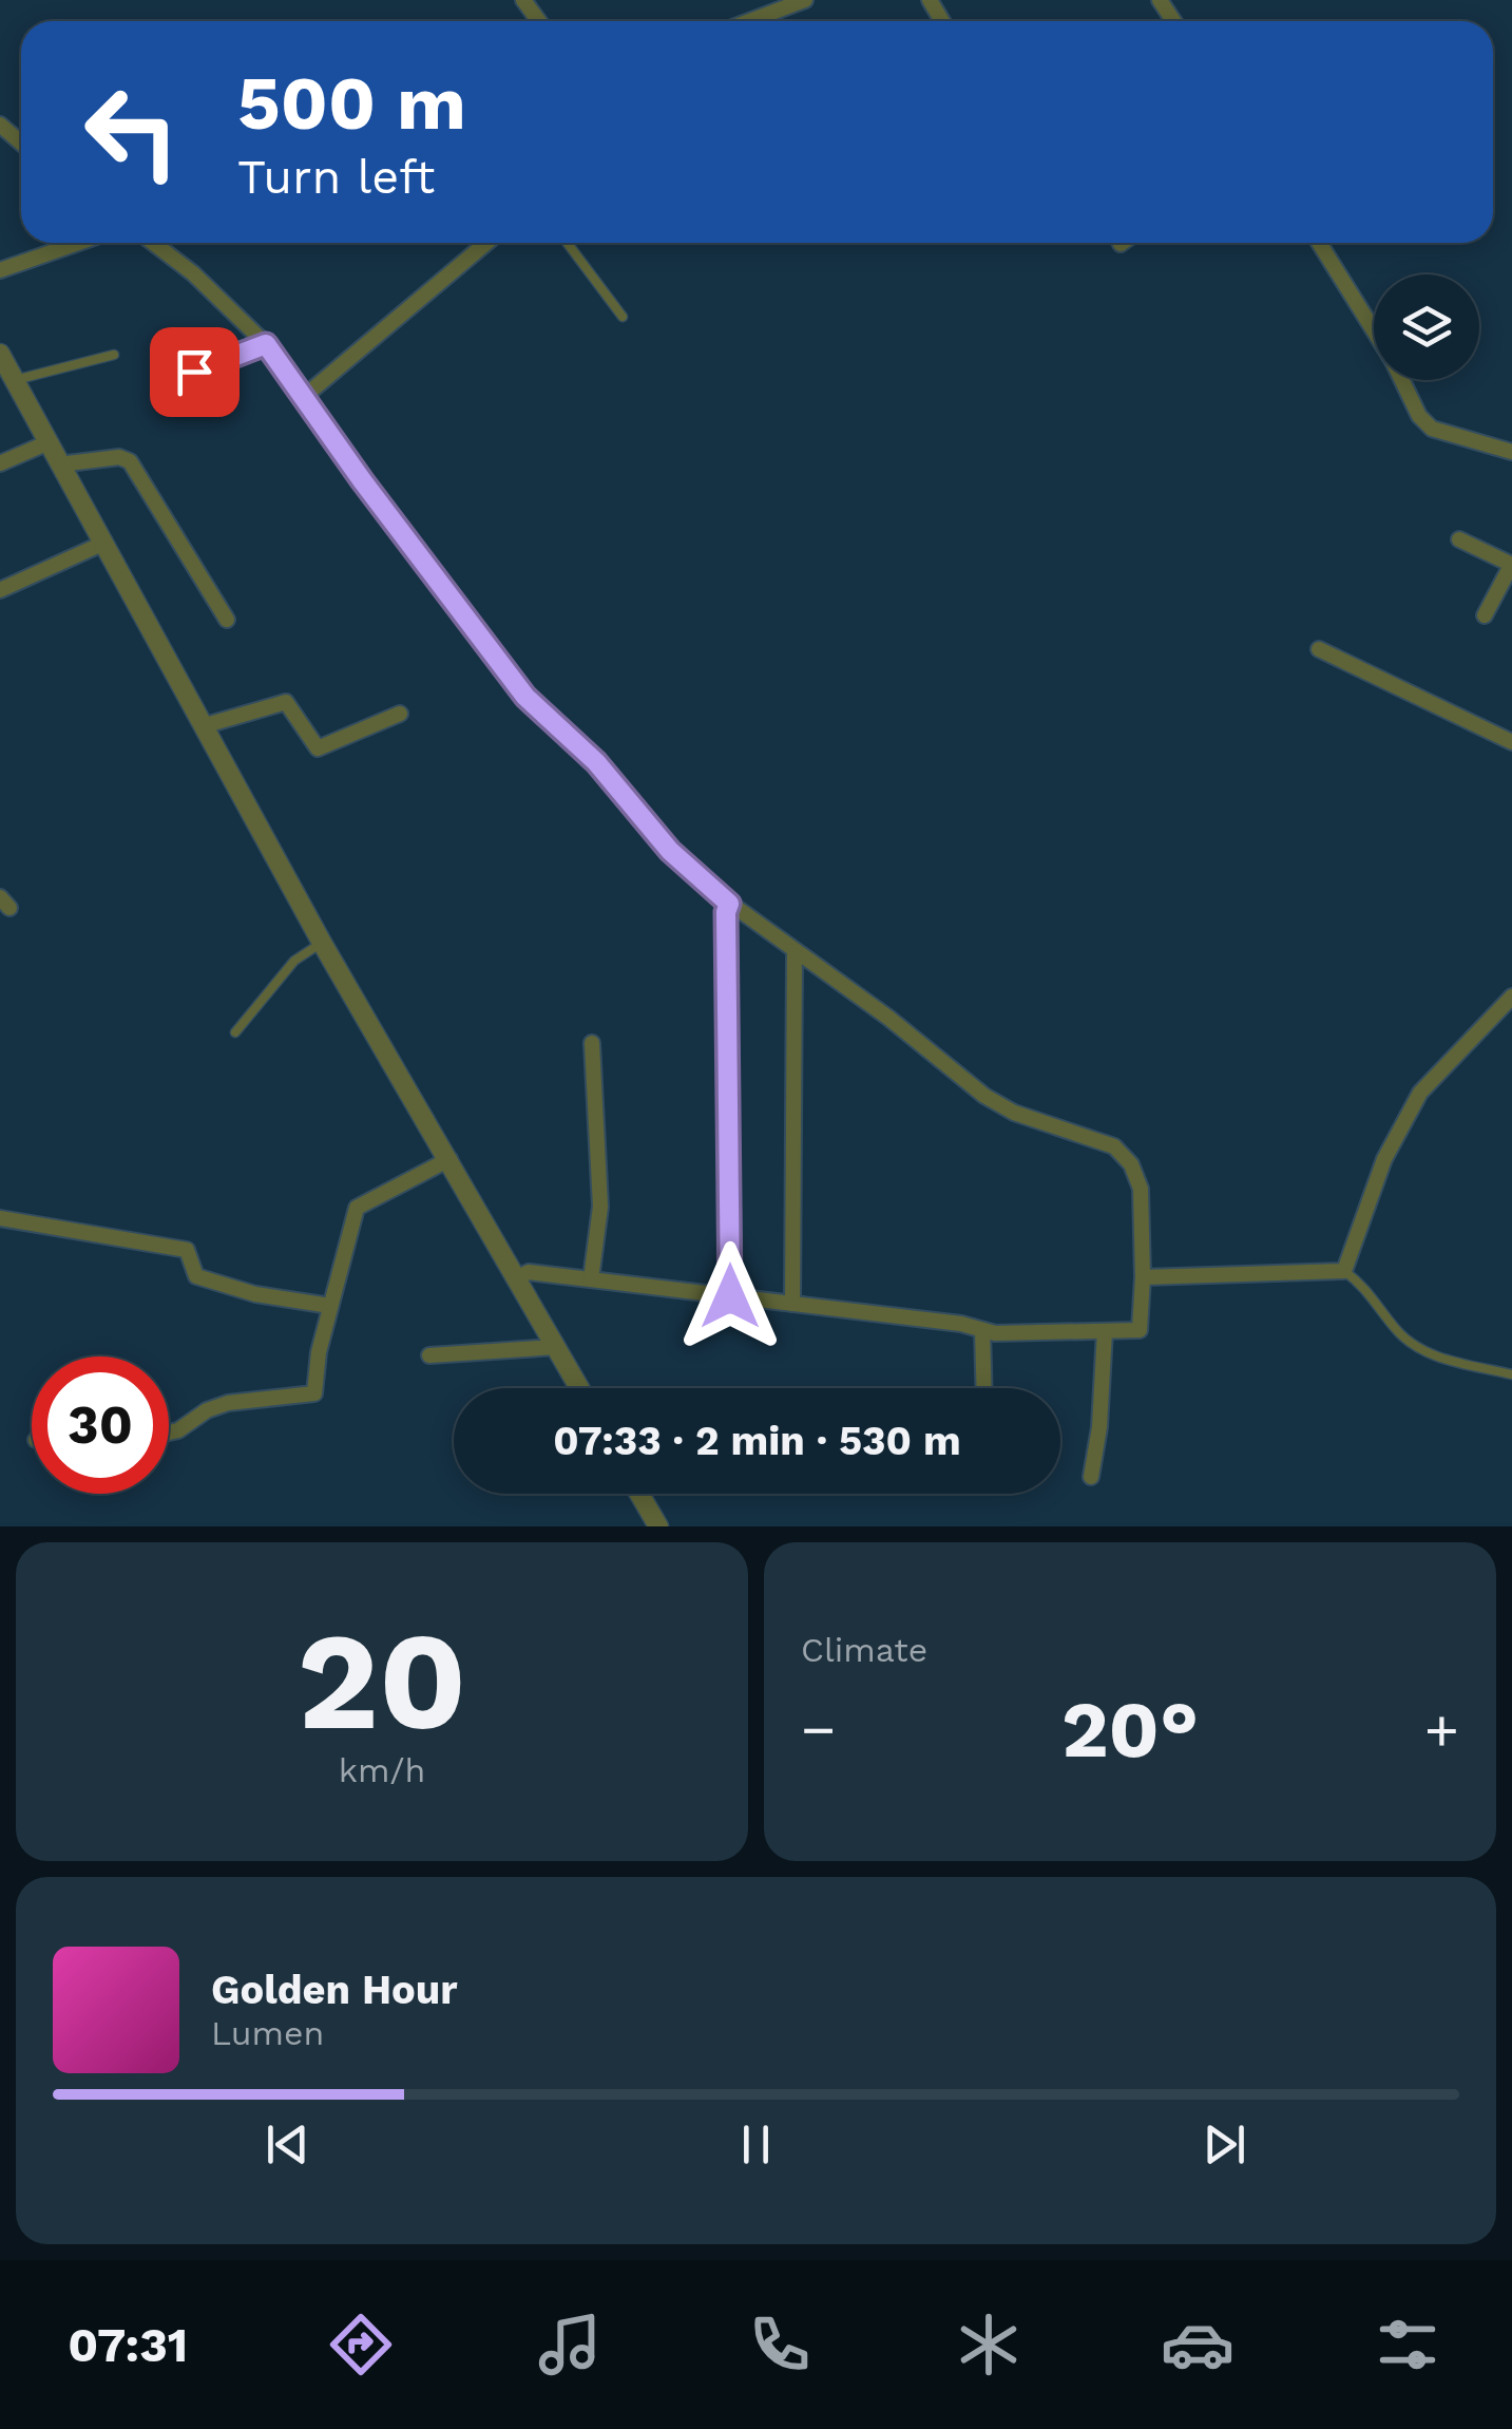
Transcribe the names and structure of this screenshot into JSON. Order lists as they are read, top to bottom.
{
  "page": {
    "turn": ["500 m", "Turn left"],
    "limit": "30",
    "trip": "07:33 · 2 min · 530 m",
    "tile": [
      ["20", "km/h"],
      "Climate"
    ],
    "heat": ["−", "20°", "+"],
    "song": ["Golden Hour", "Lumen"],
    "tabs": "07:31"
  }
}
